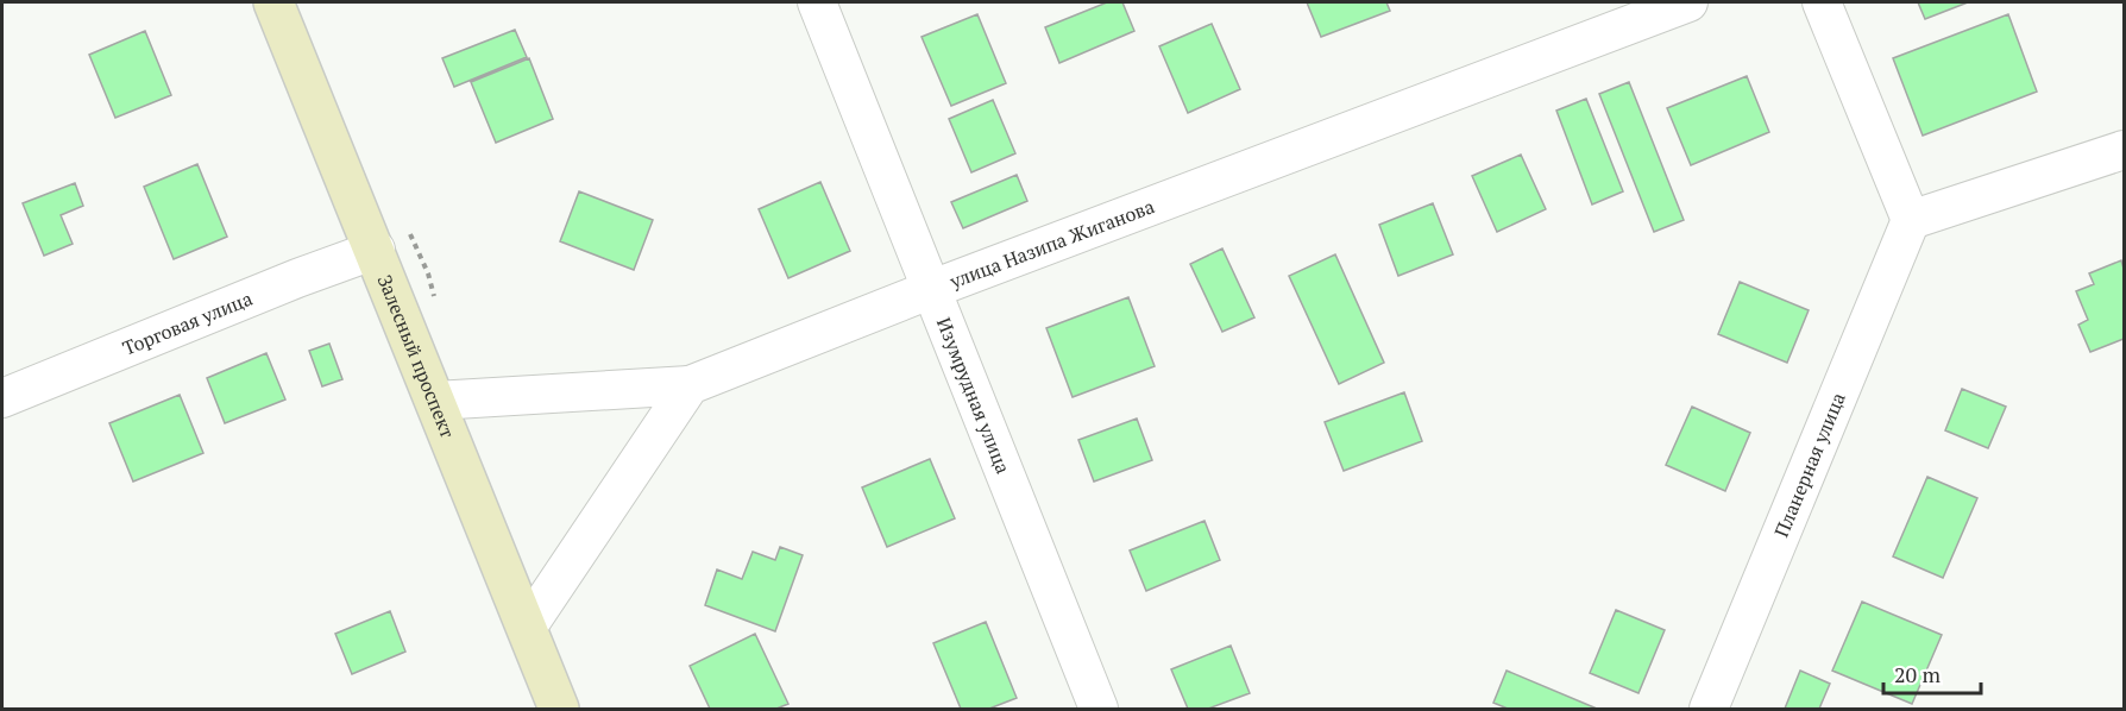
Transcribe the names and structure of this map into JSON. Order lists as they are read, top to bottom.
{
  "streets": {
    "main road": ["Залесный проспект"],
    "street": [
      "улица Назипа Жиганова",
      "Торговая улица",
      "Изумрудная улица",
      "Планерная улица"
    ]
  },
  "crossings": [
    ["улица Назипа Жиганова", "Залесный проспект"],
    ["улица Назипа Жиганова", "Изумрудная улица"],
    ["Торговая улица", "Залесный проспект"]
  ],
  "scale_bar": "20 m"
}
